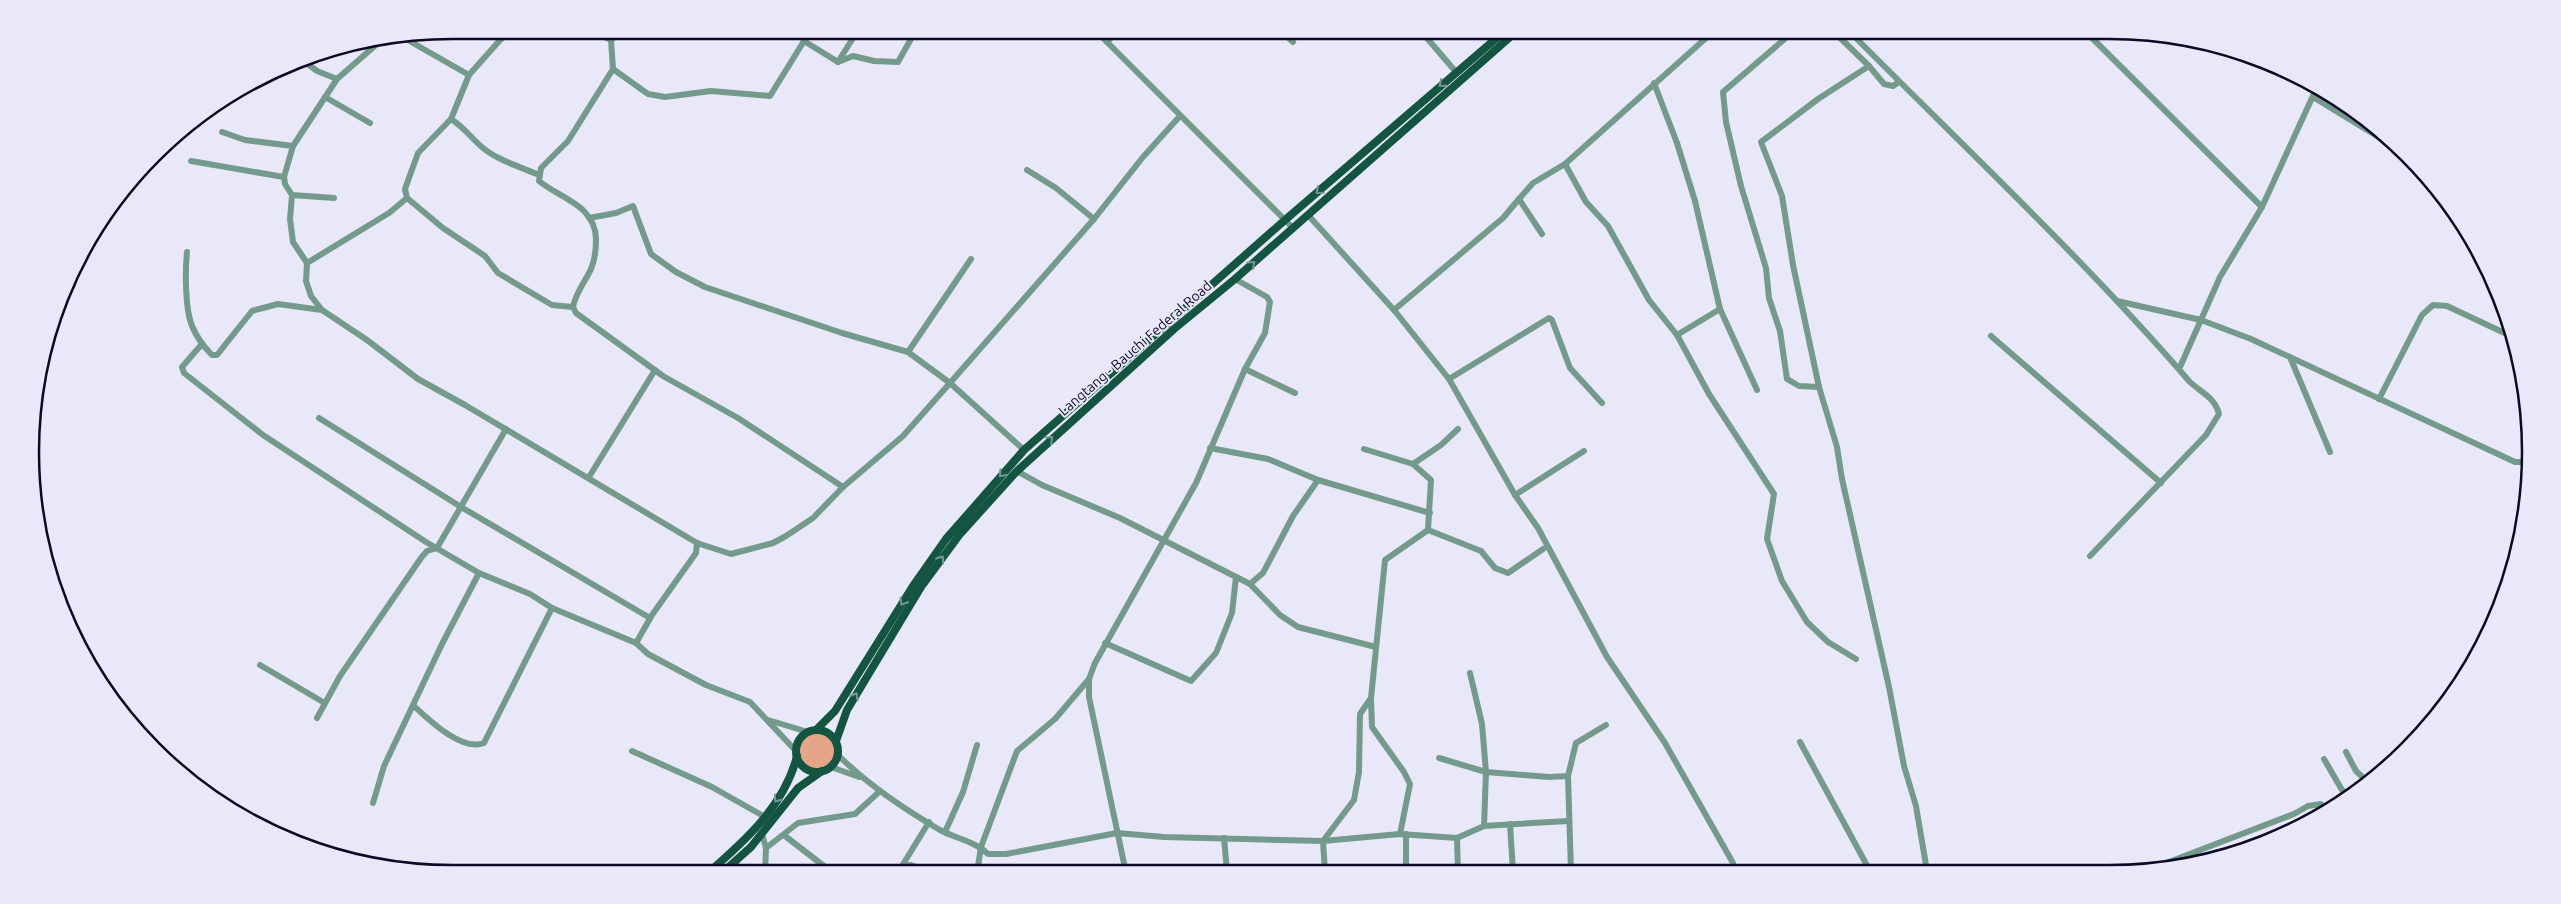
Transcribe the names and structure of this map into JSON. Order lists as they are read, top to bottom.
{
  "streets": {
    "main road": ["Langtang - Bauchi Federal Road"]
  }
}
